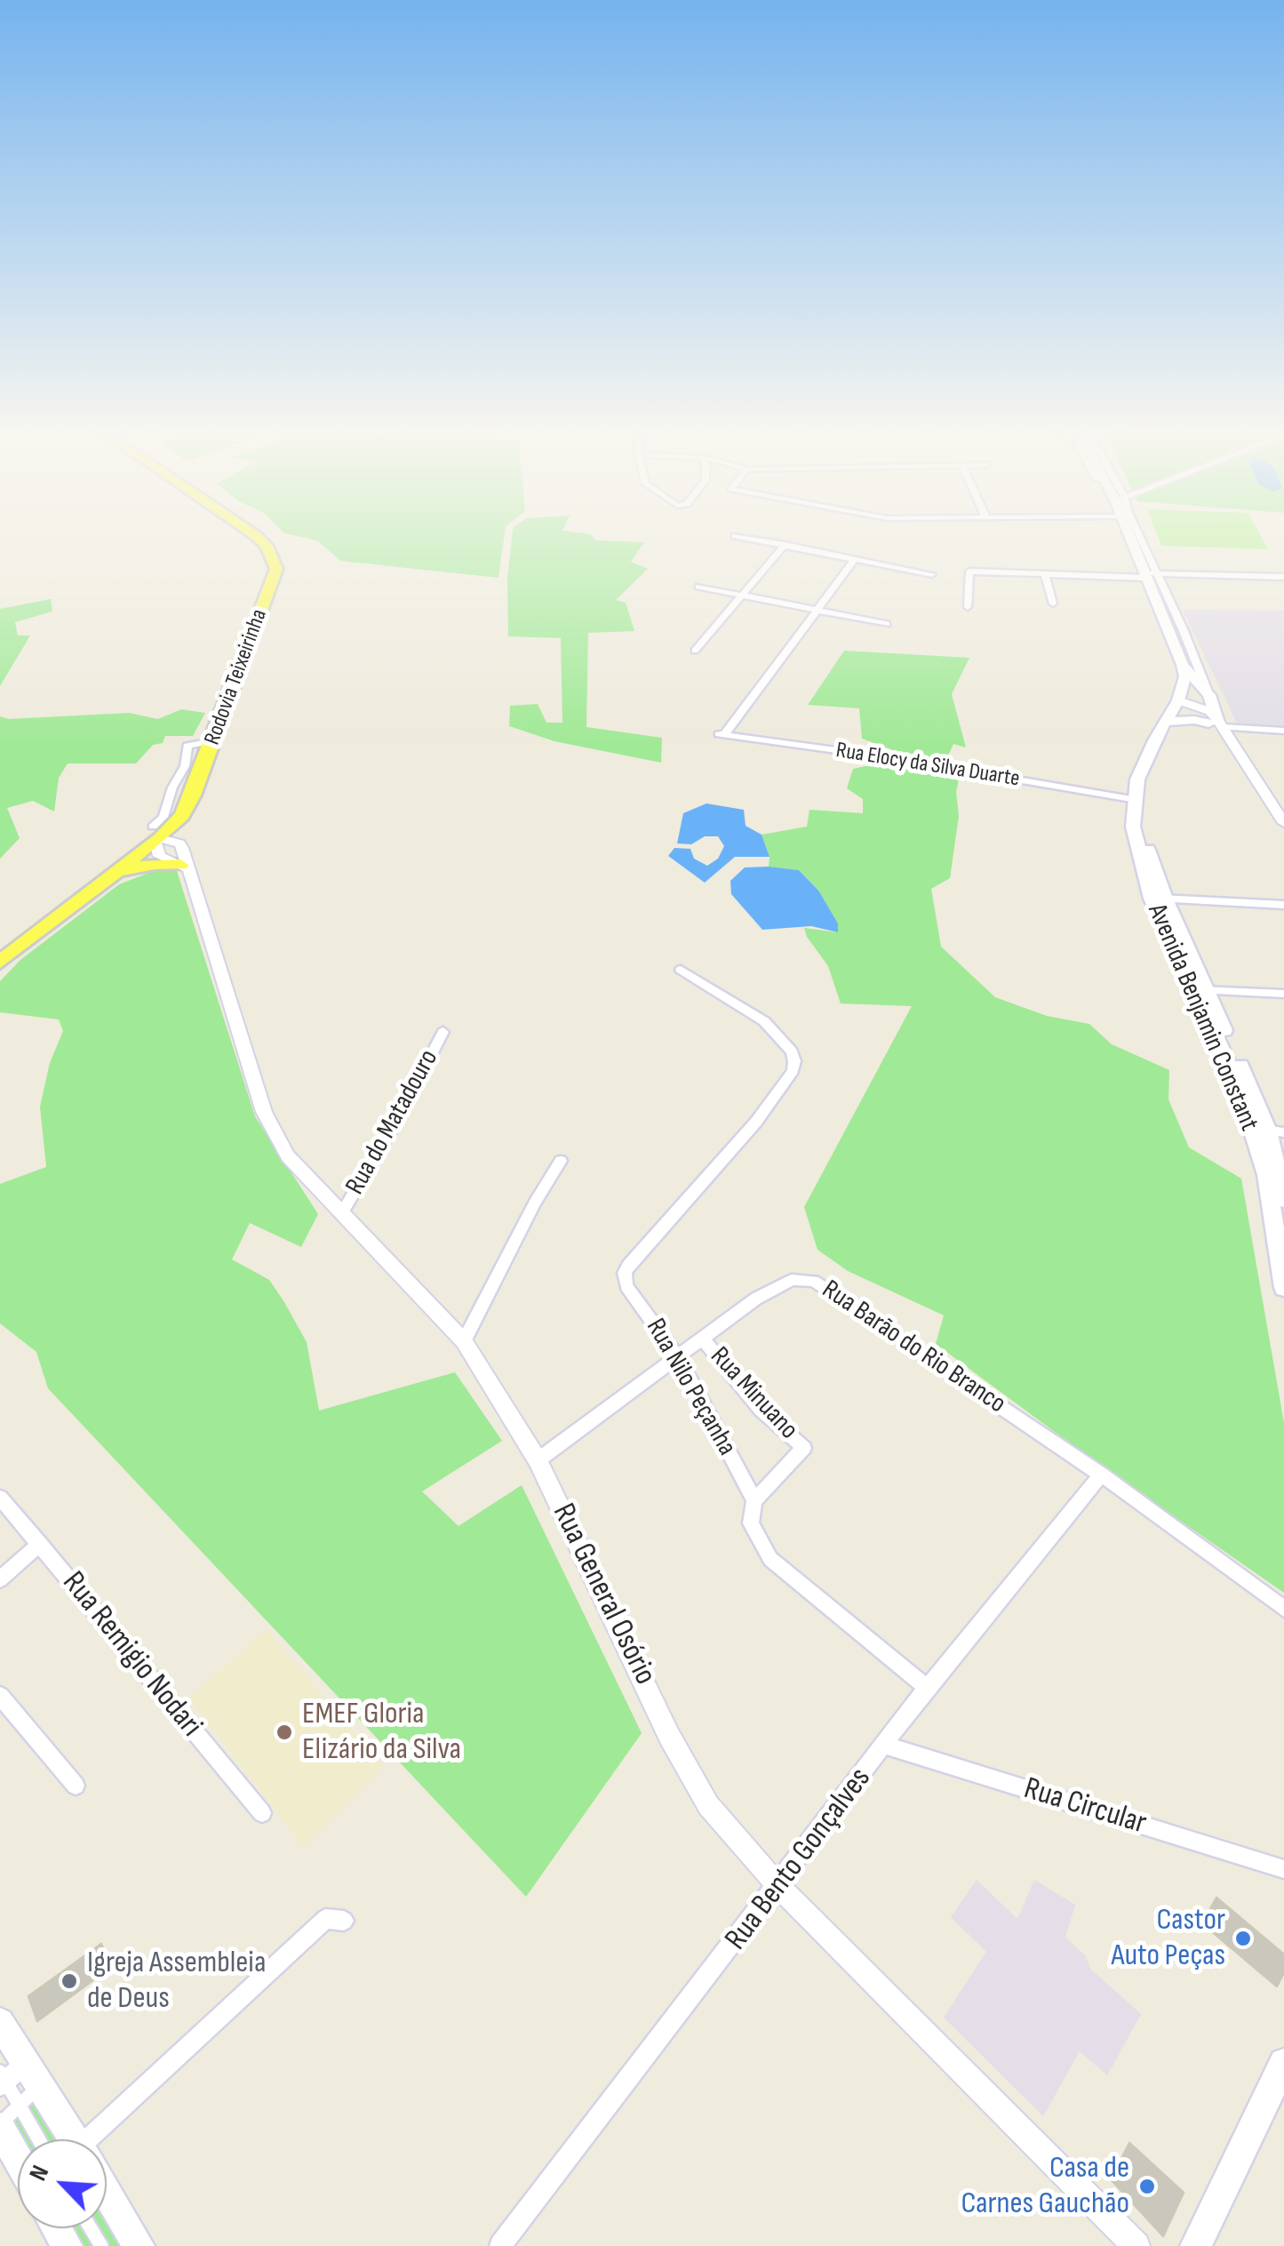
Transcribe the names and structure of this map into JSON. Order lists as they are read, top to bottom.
{
  "streets": {
    "main road": ["Rodovia Teixeirinha", "Avenida Benjamin Constant"],
    "street": [
      "Rua Elocy da Silva Duarte",
      "Rua do Matadouro",
      "Rua Barão do Rio Branco",
      "Rua Nilo Peçanha",
      "Rua Minuano",
      "Rua General Osório",
      "Rua Remigio Nodari",
      "Rua Circular",
      "Rua Bento Gonçalves"
    ]
  },
  "crossings": [
    ["Rodovia Teixeirinha", "Rua General Osório"],
    ["Rua Elocy da Silva Duarte", "Avenida Benjamin Constant"],
    ["Rua do Matadouro", "Rua General Osório"],
    ["Rua Barão do Rio Branco", "Rua Nilo Peçanha"],
    ["Rua Barão do Rio Branco", "Rua Minuano"],
    ["Rua Barão do Rio Branco", "Rua General Osório"],
    ["Rua Barão do Rio Branco", "Rua Bento Gonçalves"],
    ["Rua Nilo Peçanha", "Rua Minuano"],
    ["Rua Nilo Peçanha", "Rua Bento Gonçalves"],
    ["Rua General Osório", "Rua Bento Gonçalves"],
    ["Rua Circular", "Rua Bento Gonçalves"]
  ],
  "places": [
    "EMEF Gloria Elizário da Silva",
    "Castor Auto Peças",
    "Igreja Assembleia de Deus",
    "Casa de Carnes Gauchão"
  ],
  "north": "top left"
}
